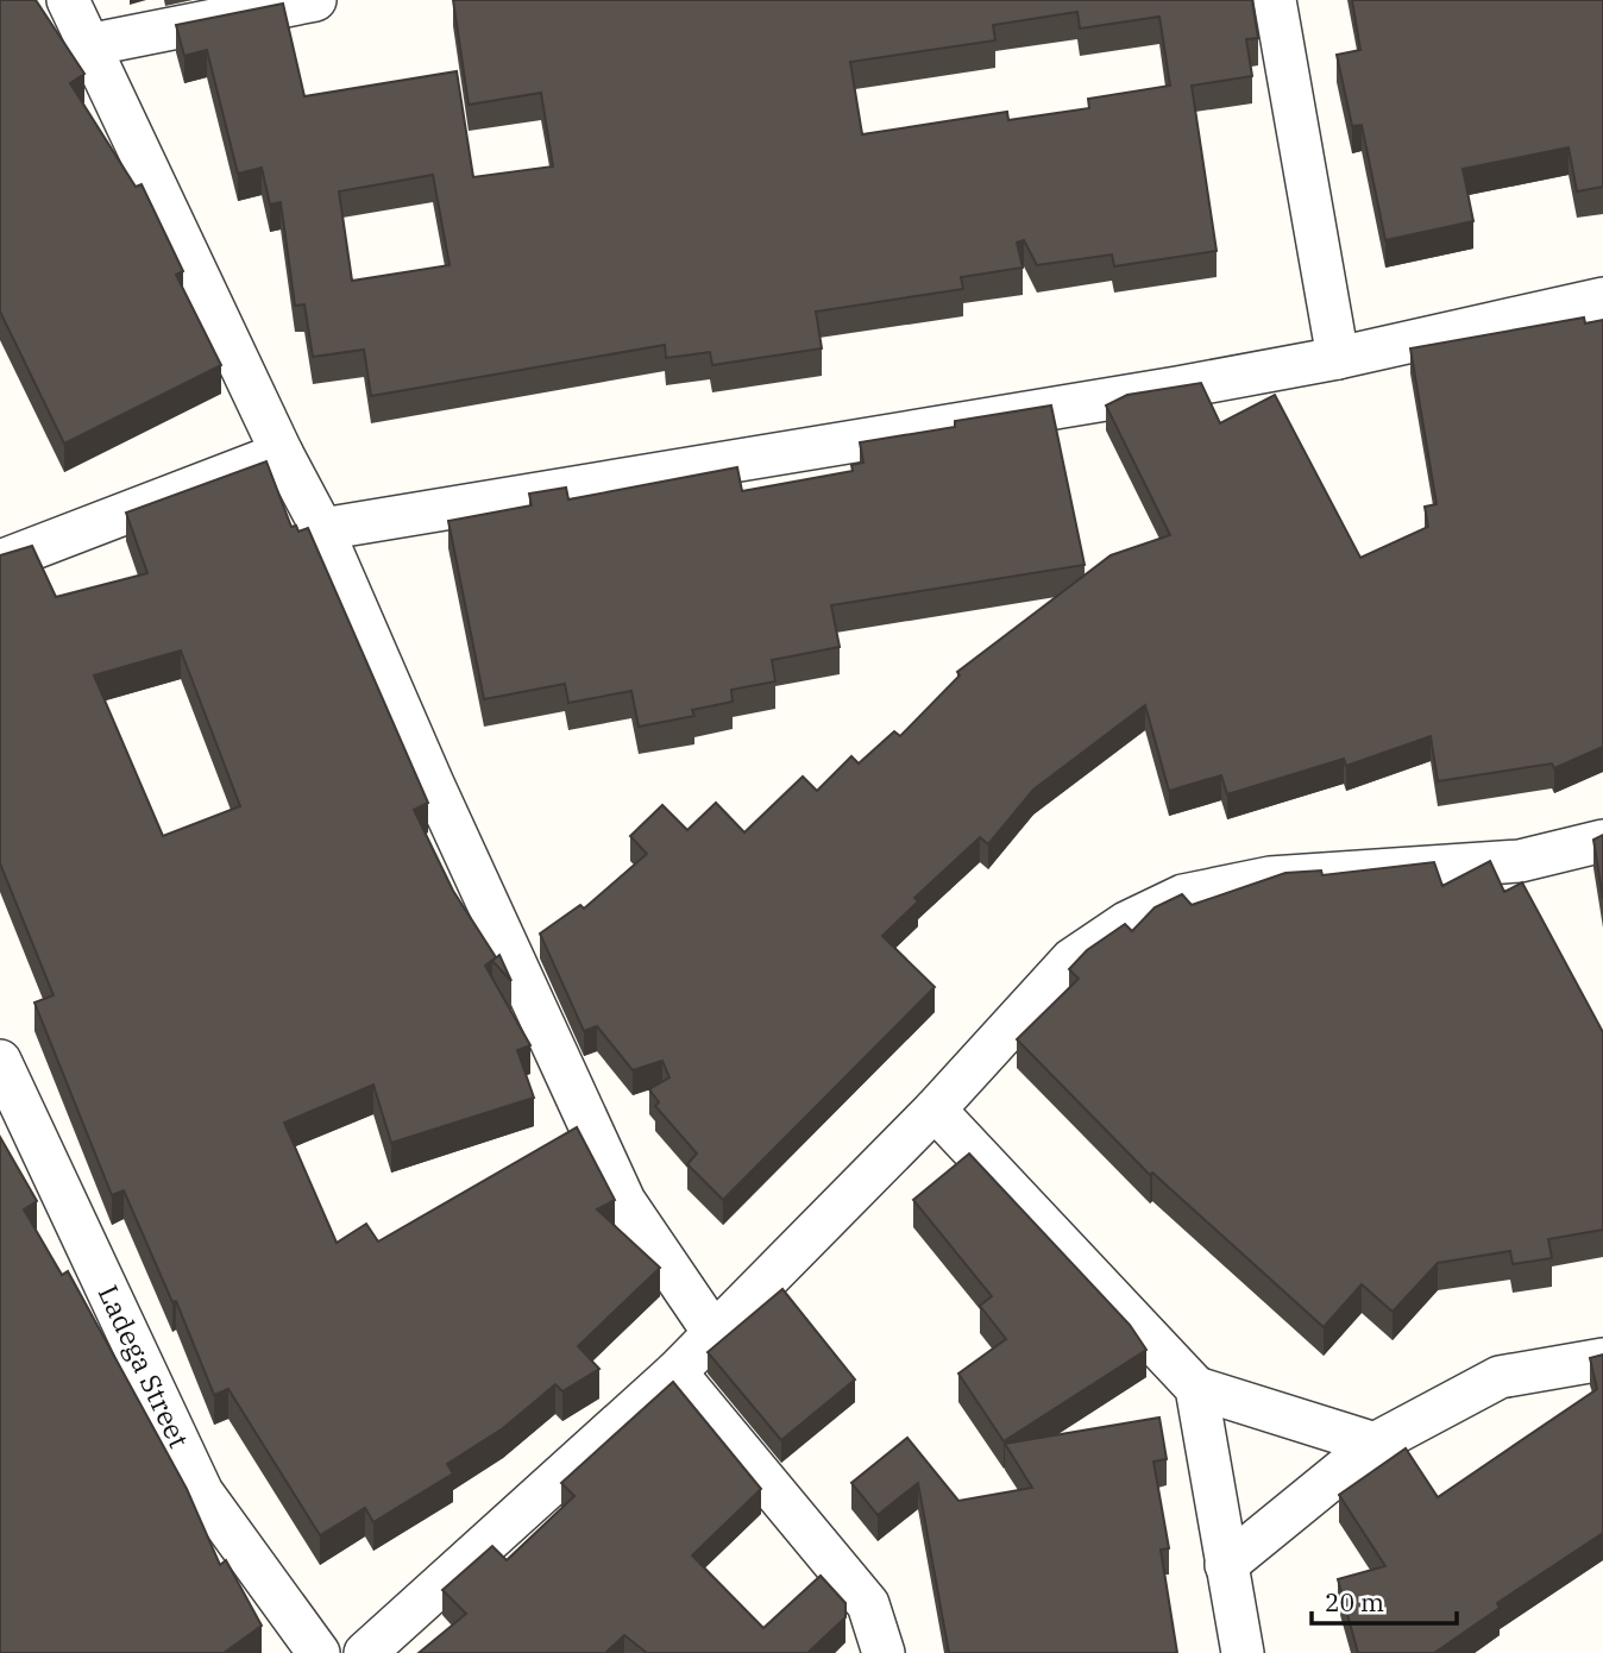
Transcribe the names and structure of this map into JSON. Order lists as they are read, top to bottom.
{
  "streets": {
    "street": ["Ladega Street"]
  },
  "scale_bar": "20 m"
}
